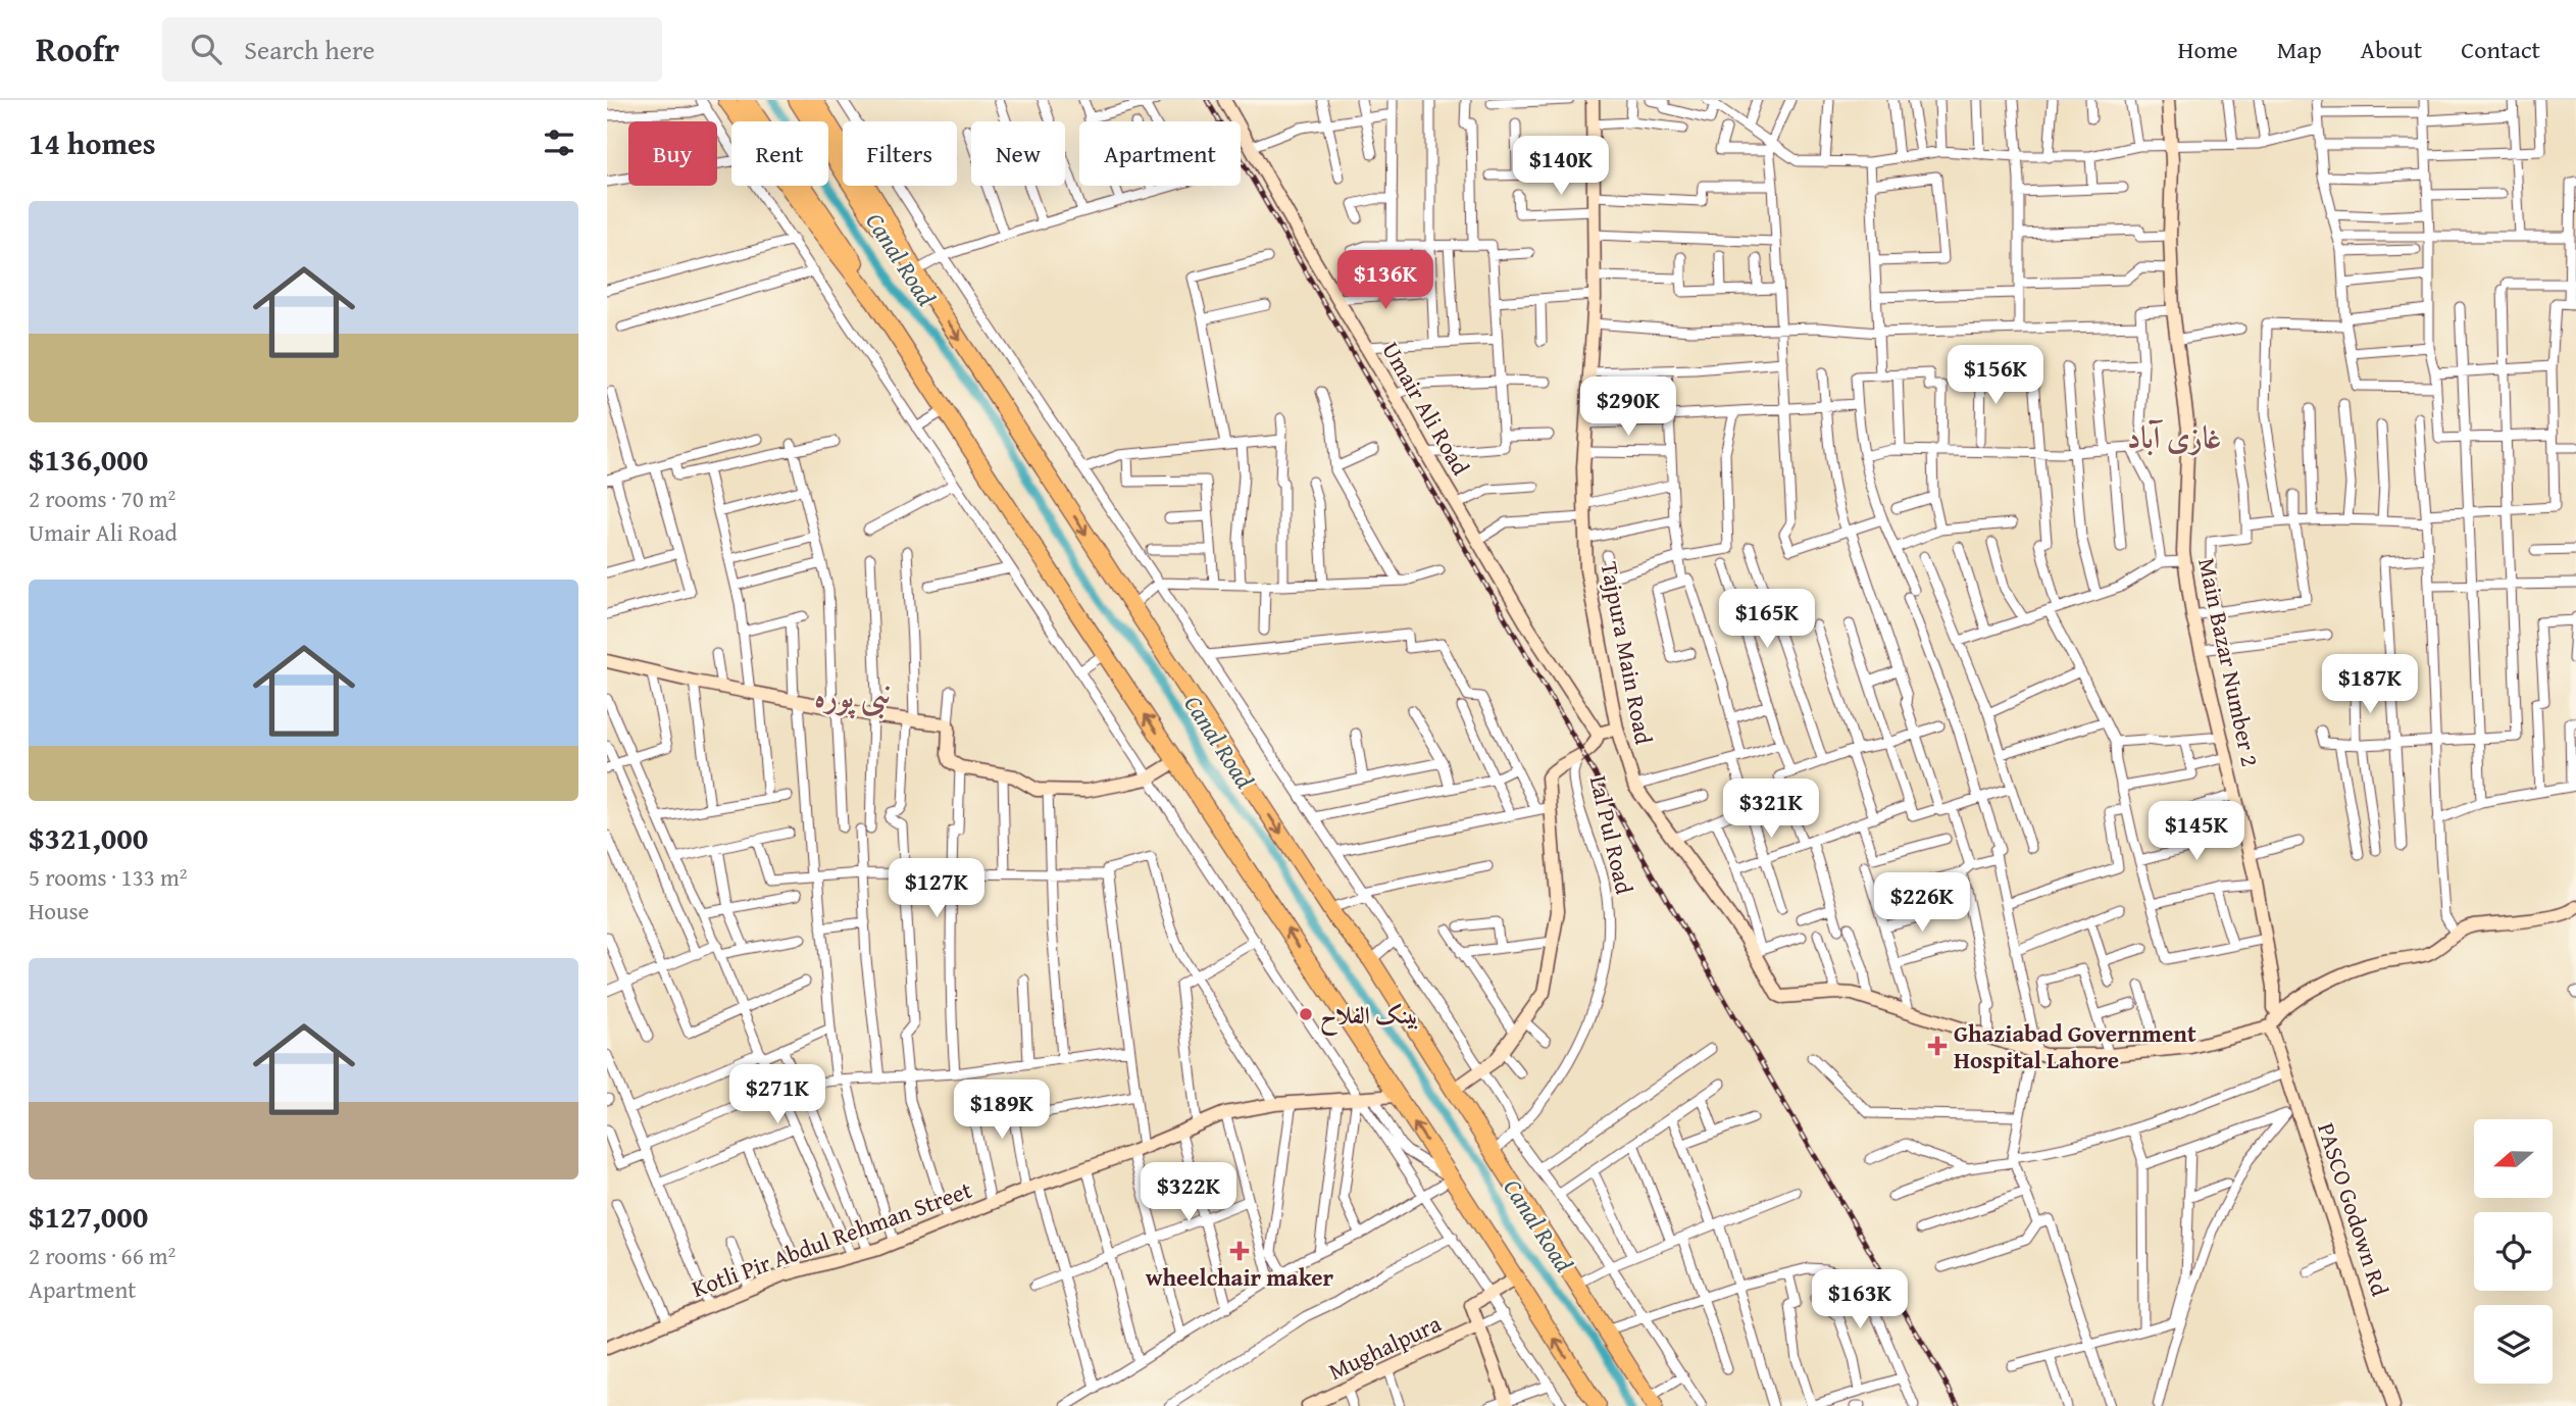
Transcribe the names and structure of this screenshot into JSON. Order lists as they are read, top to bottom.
{
  "streets": {
    "street": [
      "Umair Ali Road",
      "Tajpura Main Road",
      "Main Bazar Number 2",
      "Lal Pul Road",
      "PASCO Godown Rd",
      "Kotli Pir Abdul Rehman Street",
      "Mughalpura"
    ]
  },
  "crossings": [
    ["Umair Ali Road", "Lal Pul Road"]
  ],
  "districts": ["غازى آباد", "نبی پورہ"],
  "water": ["Canal Road"],
  "places": {
    "other": ["بینک الفلاح"],
    "health": ["Ghaziabad Government Hospital Lahore", "wheelchair maker"]
  },
  "north": "left",
  "page": {
    "header": "Roofr",
    "search": "Search here",
    "nav": [
      "Home",
      "Map",
      "About",
      "Contact"
    ],
    "heading": "14 homes",
    "chip": [
      "Buy",
      "Rent",
      "Filters",
      "New",
      "Apartment"
    ],
    "price": [
      "$140K",
      "$136K",
      "$156K",
      "$290K",
      "$165K",
      "$187K",
      "$321K",
      "$145K",
      "$127K",
      "$226K",
      "$271K",
      "$189K",
      "$322K",
      "$163K"
    ],
    "list": [
      {
        "name": "$136,000",
        "note": "2 rooms · 70 m² · Umair Ali Road"
      },
      {
        "name": "$321,000",
        "note": "5 rooms · 133 m² · House"
      },
      {
        "name": "$127,000",
        "note": "2 rooms · 66 m² · Apartment"
      }
    ]
  }
}
